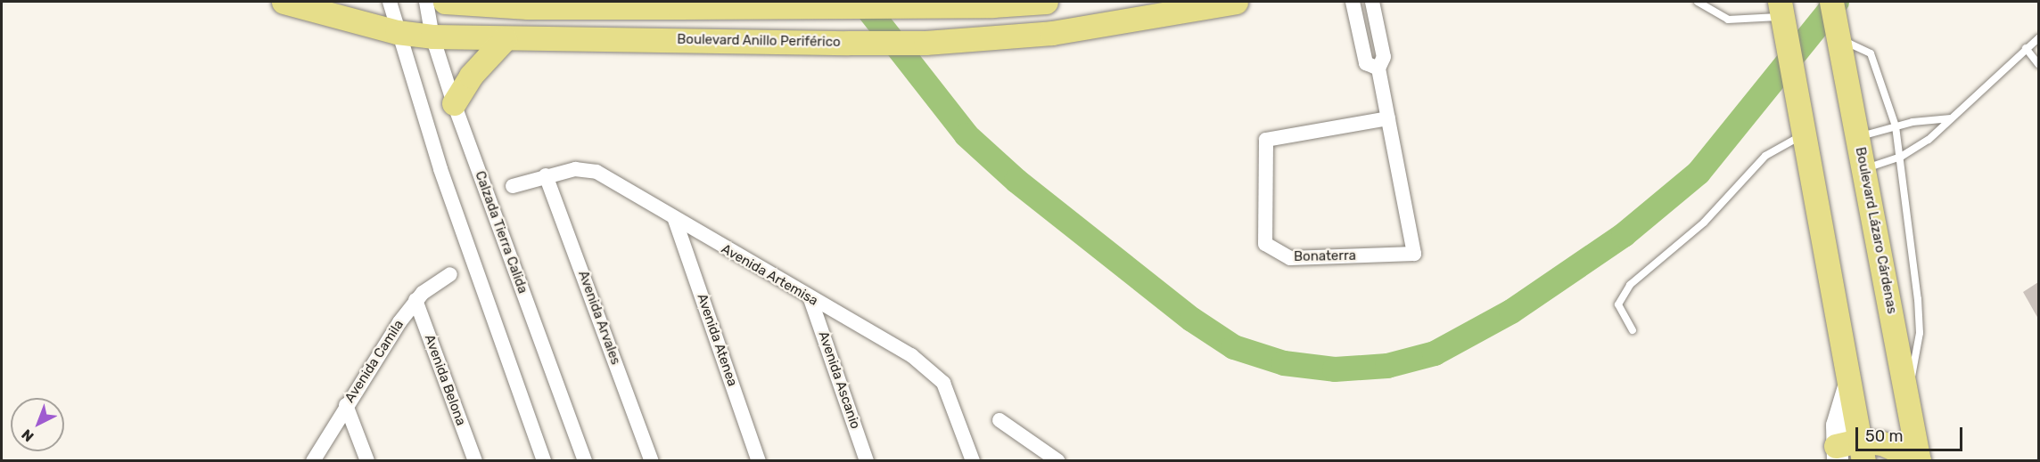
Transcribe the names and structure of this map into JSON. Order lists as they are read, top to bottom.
{
  "streets": {
    "main road": ["Boulevard Anillo Periférico", "Boulevard Lázaro Cárdenas"],
    "street": [
      "Calzada Tierra Calida",
      "Bonaterra",
      "Avenida Artemisa",
      "Avenida Arvales",
      "Avenida Atenea",
      "Avenida Camila",
      "Avenida Belona",
      "Avenida Ascanio"
    ]
  },
  "crossings": [
    ["Boulevard Anillo Periférico", "Calzada Tierra Calida"],
    ["Avenida Artemisa", "Avenida Arvales"],
    ["Avenida Artemisa", "Avenida Atenea"],
    ["Avenida Artemisa", "Avenida Ascanio"],
    ["Avenida Camila", "Avenida Belona"]
  ],
  "scale_bar": "50 m",
  "north": "bottom left"
}
